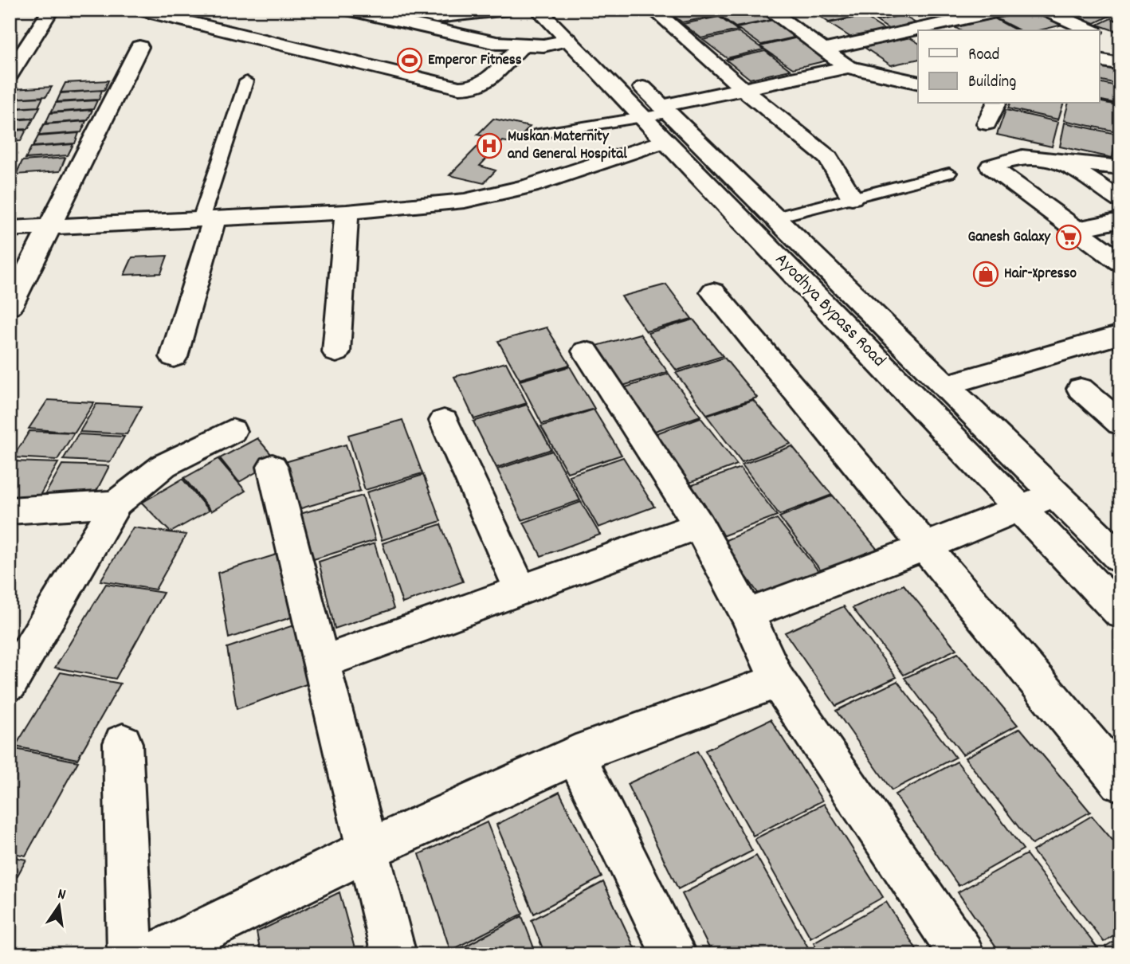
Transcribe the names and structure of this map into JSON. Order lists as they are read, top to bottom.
{
  "streets": {
    "street": ["Ayodhya Bypass Road"]
  },
  "places": {
    "sports": ["Emperor Fitness"],
    "hospital": ["Muskan Maternity and General Hospital"],
    "supermarket": ["Ganesh Galaxy"],
    "shop": ["Hair-Xpresso"]
  },
  "legend": ["Road", "Building"],
  "north": "top"
}
